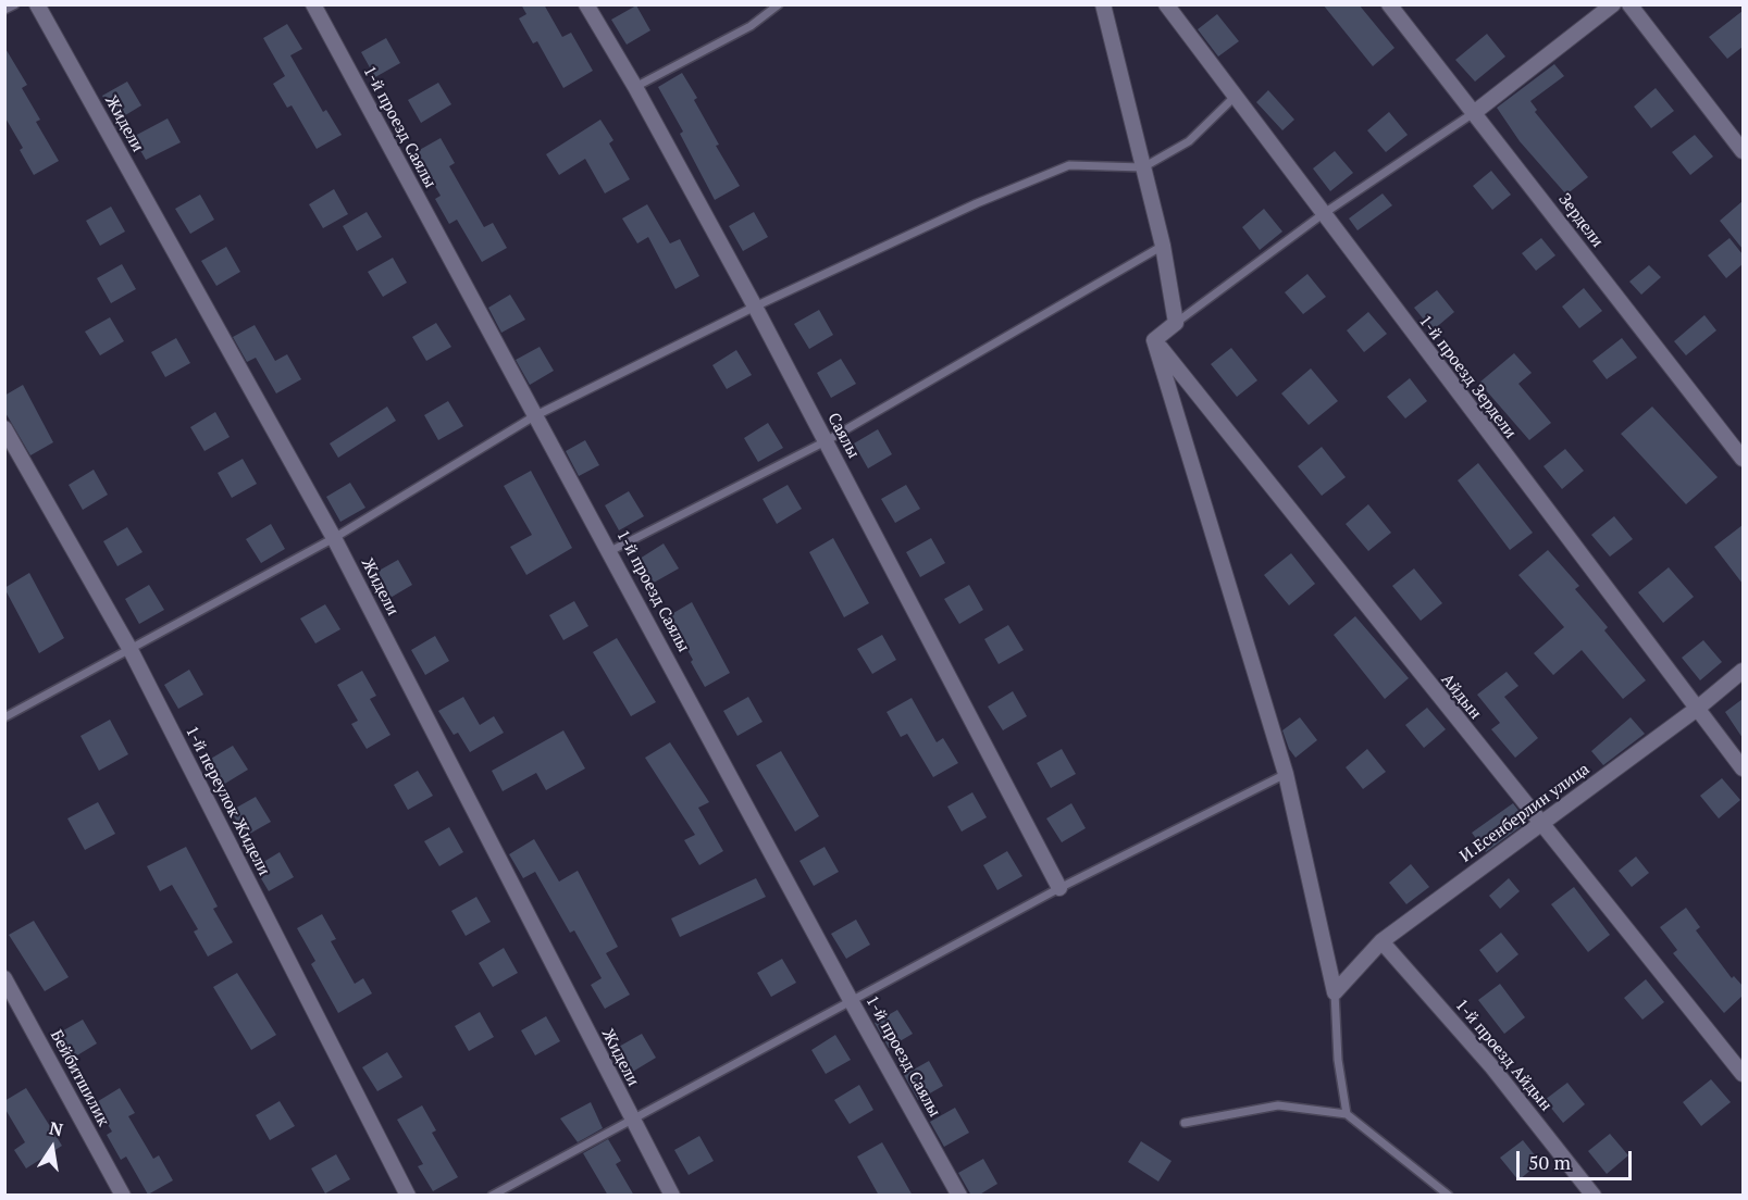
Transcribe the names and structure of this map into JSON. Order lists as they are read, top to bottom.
{
  "streets": {
    "street": [
      "Жидели",
      "1-й проезд Саялы",
      "Зердели",
      "1-й проезд Зердели",
      "Саялы",
      "Айдын",
      "1-й переулок Жидели",
      "И.Есенберлин улица",
      "1-й проезд Айдын",
      "Бейбитшилик"
    ]
  },
  "crossings": [
    ["1-й проезд Зердели", "И.Есенберлин улица"],
    ["Айдын", "И.Есенберлин улица"],
    ["И.Есенберлин улица", "1-й проезд Айдын"]
  ],
  "scale_bar": "50 m",
  "north": "top"
}
